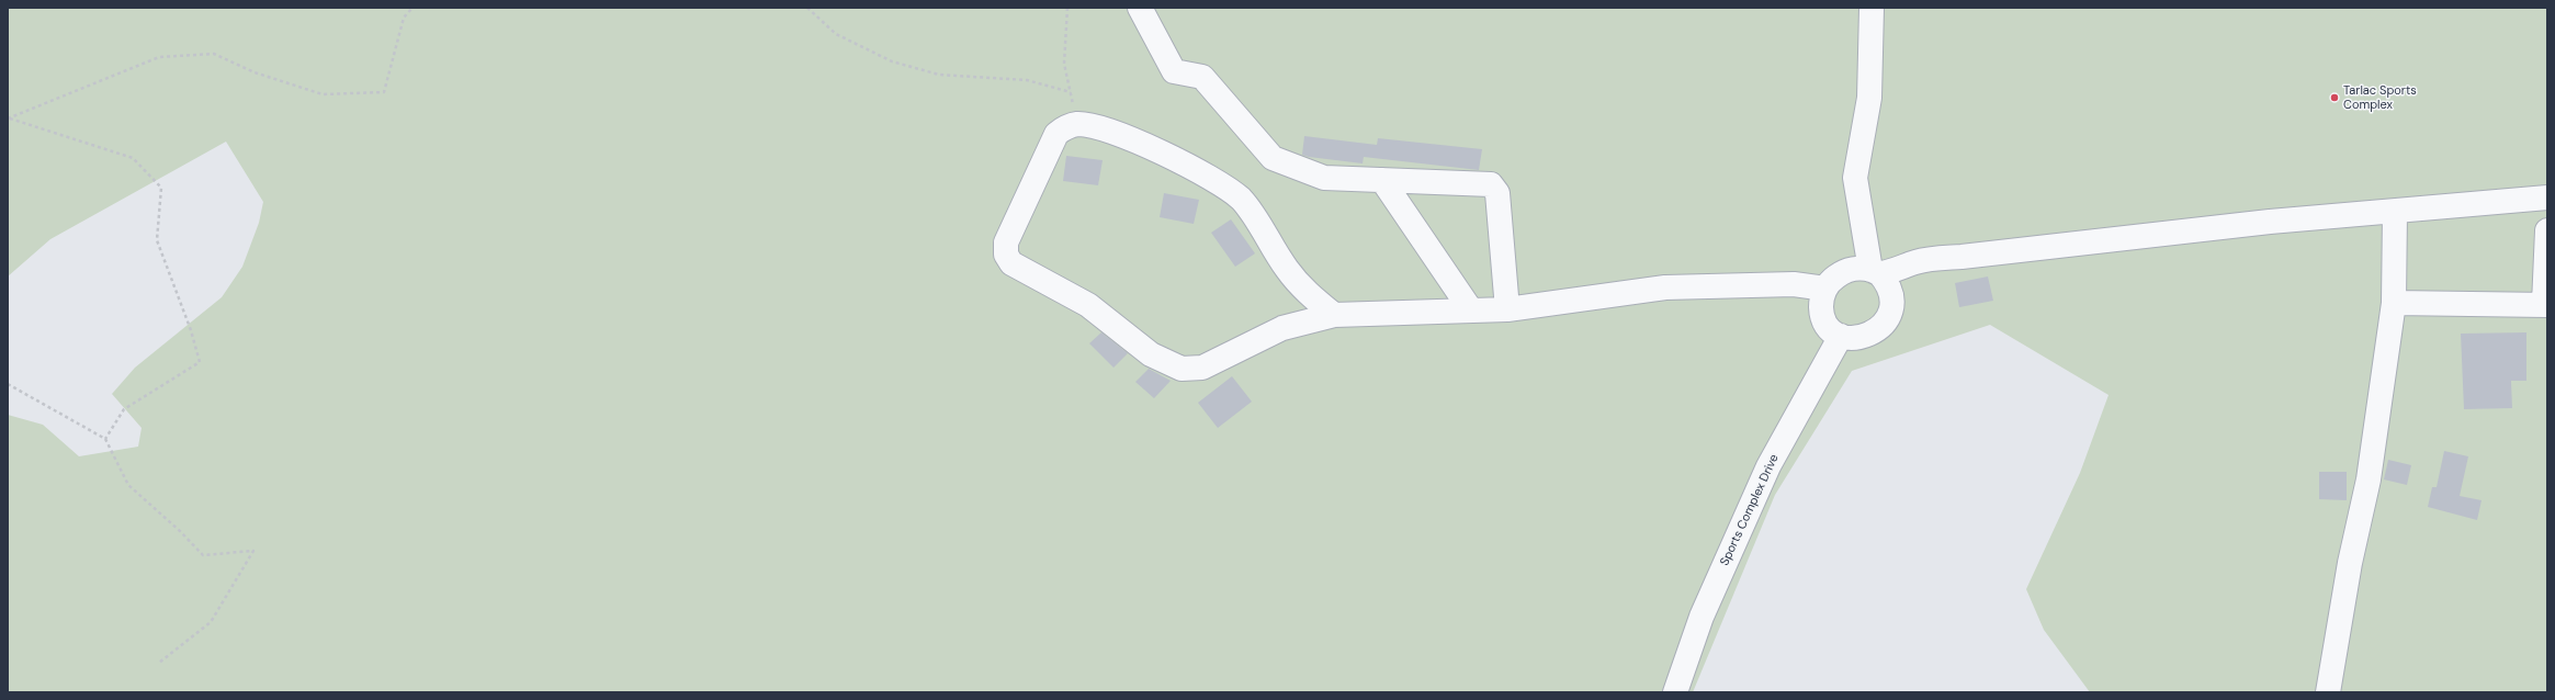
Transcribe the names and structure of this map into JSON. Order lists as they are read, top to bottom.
{
  "streets": {
    "street": ["Sports Complex Drive"]
  },
  "places": ["Tarlac Sports Complex"]
}
